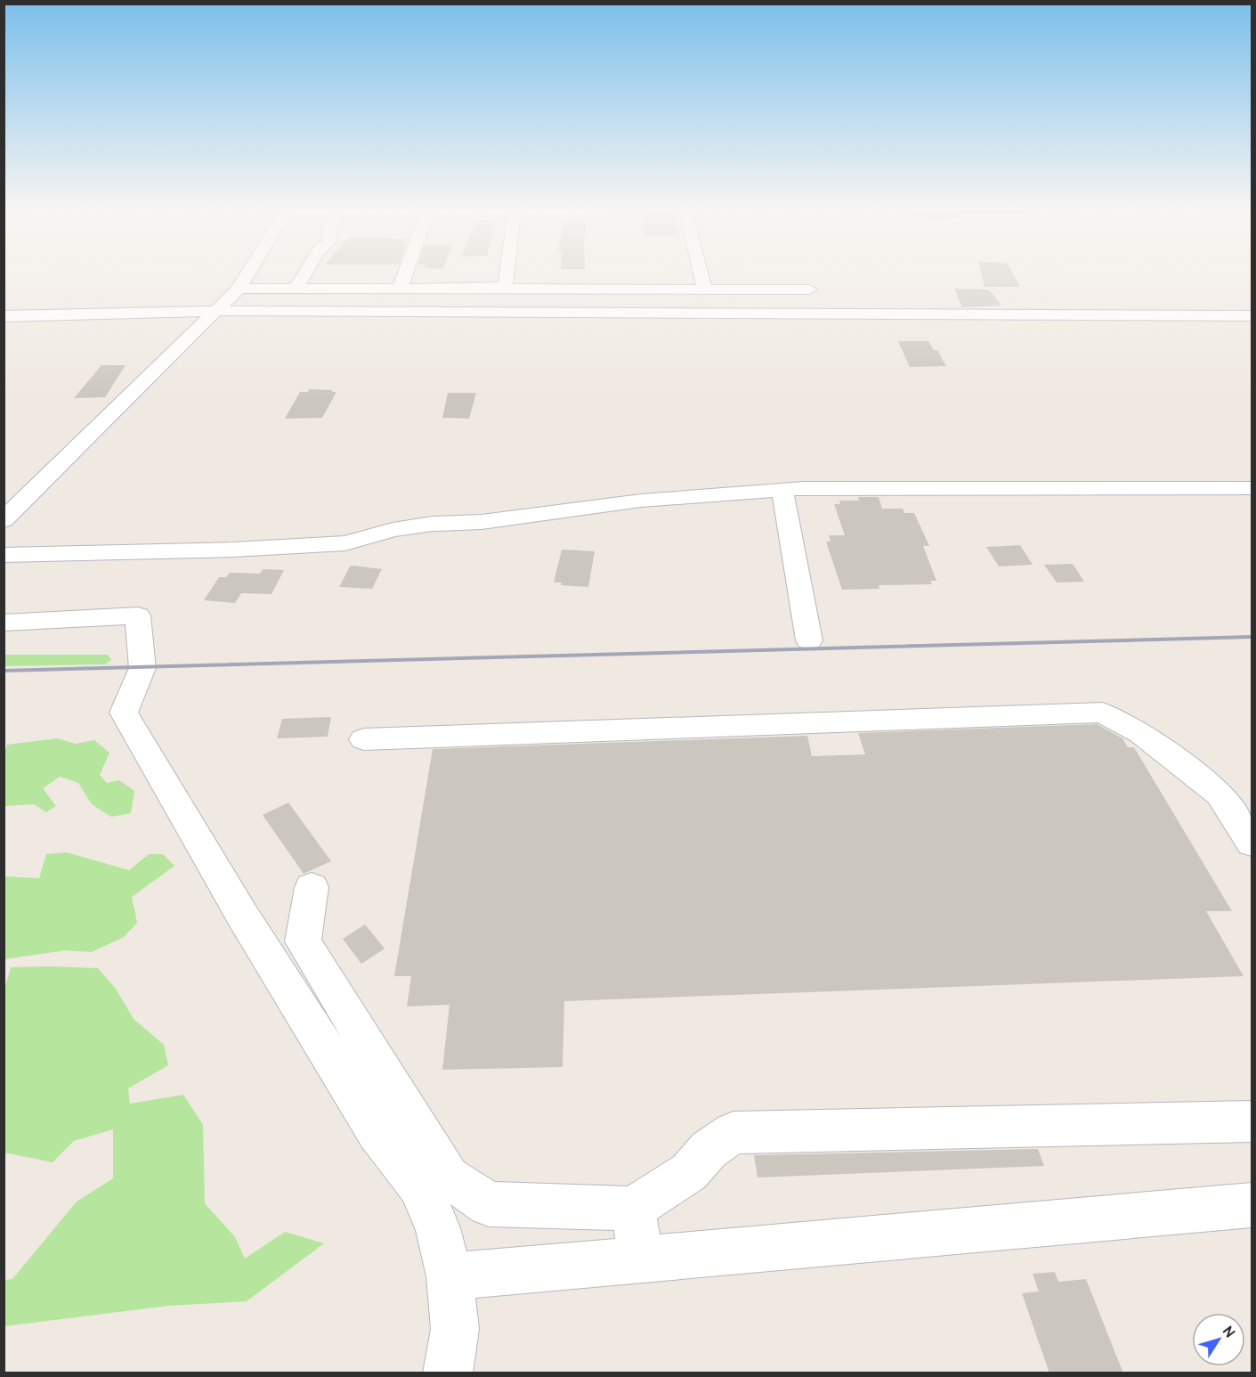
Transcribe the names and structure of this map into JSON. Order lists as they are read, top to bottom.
{
  "north": "top right"
}
